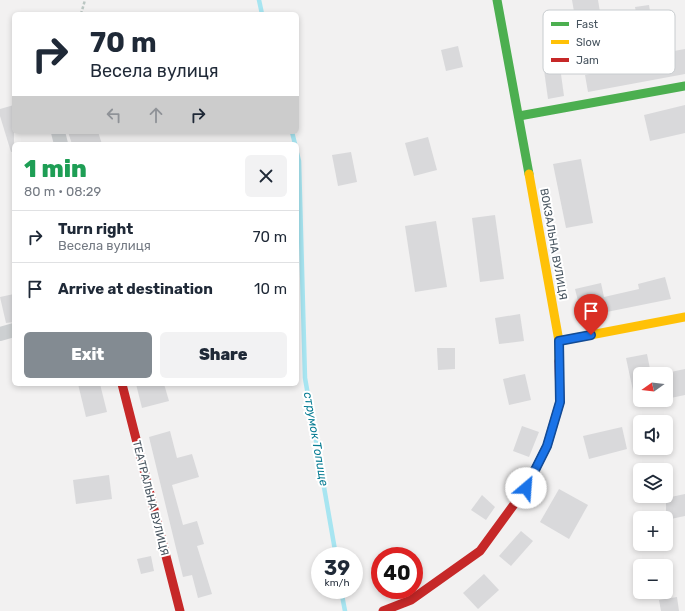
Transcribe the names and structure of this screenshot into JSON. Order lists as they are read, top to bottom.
{
  "streets": {
    "street": ["ВОКЗАЛЬНА ВУЛИЦЯ", "ТЕАТРАЛЬНА ВУЛИЦЯ"]
  },
  "water": ["струмок Топище"],
  "legend": ["Fast", "Slow", "Jam"],
  "north": "left",
  "page": {
    "turn": ["70 m", "Весела вулиця"],
    "heading": ["1 min", "80 m · 08:29"],
    "list": [
      {
        "name": "Turn right",
        "note": "Весела вулиця",
        "value": "70 m"
      },
      {
        "name": "Arrive at destination",
        "value": "10 m"
      }
    ],
    "buttons": ["Exit", "Share"],
    "map_buttons": ["+", "−"],
    "speed": "39 km/h",
    "limit": "40"
  }
}
